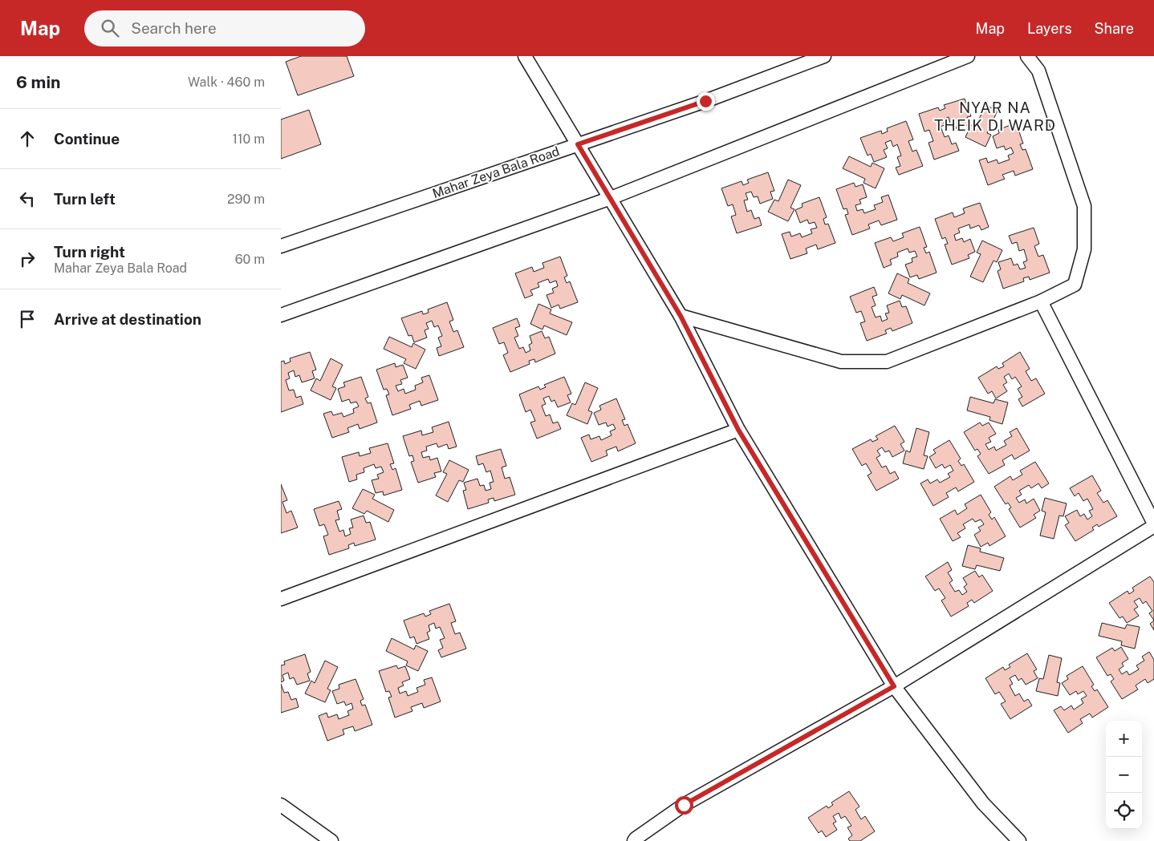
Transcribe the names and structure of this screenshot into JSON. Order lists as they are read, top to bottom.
{
  "streets": {
    "street": ["Mahar Zeya Bala Road"]
  },
  "districts": ["NYAR NA THEIK DI WARD"],
  "page": {
    "header": "Map",
    "search": "Search here",
    "nav": ["Map", "Layers", "Share"],
    "heading": ["6 min", "Walk · 460 m"],
    "list": [
      ["Continue", "110 m"],
      ["Turn left", "290 m"],
      ["Turn right", "Mahar Zeya Bala Road", "60 m"],
      "Arrive at destination"
    ],
    "map_buttons": ["+", "−"]
  }
}
